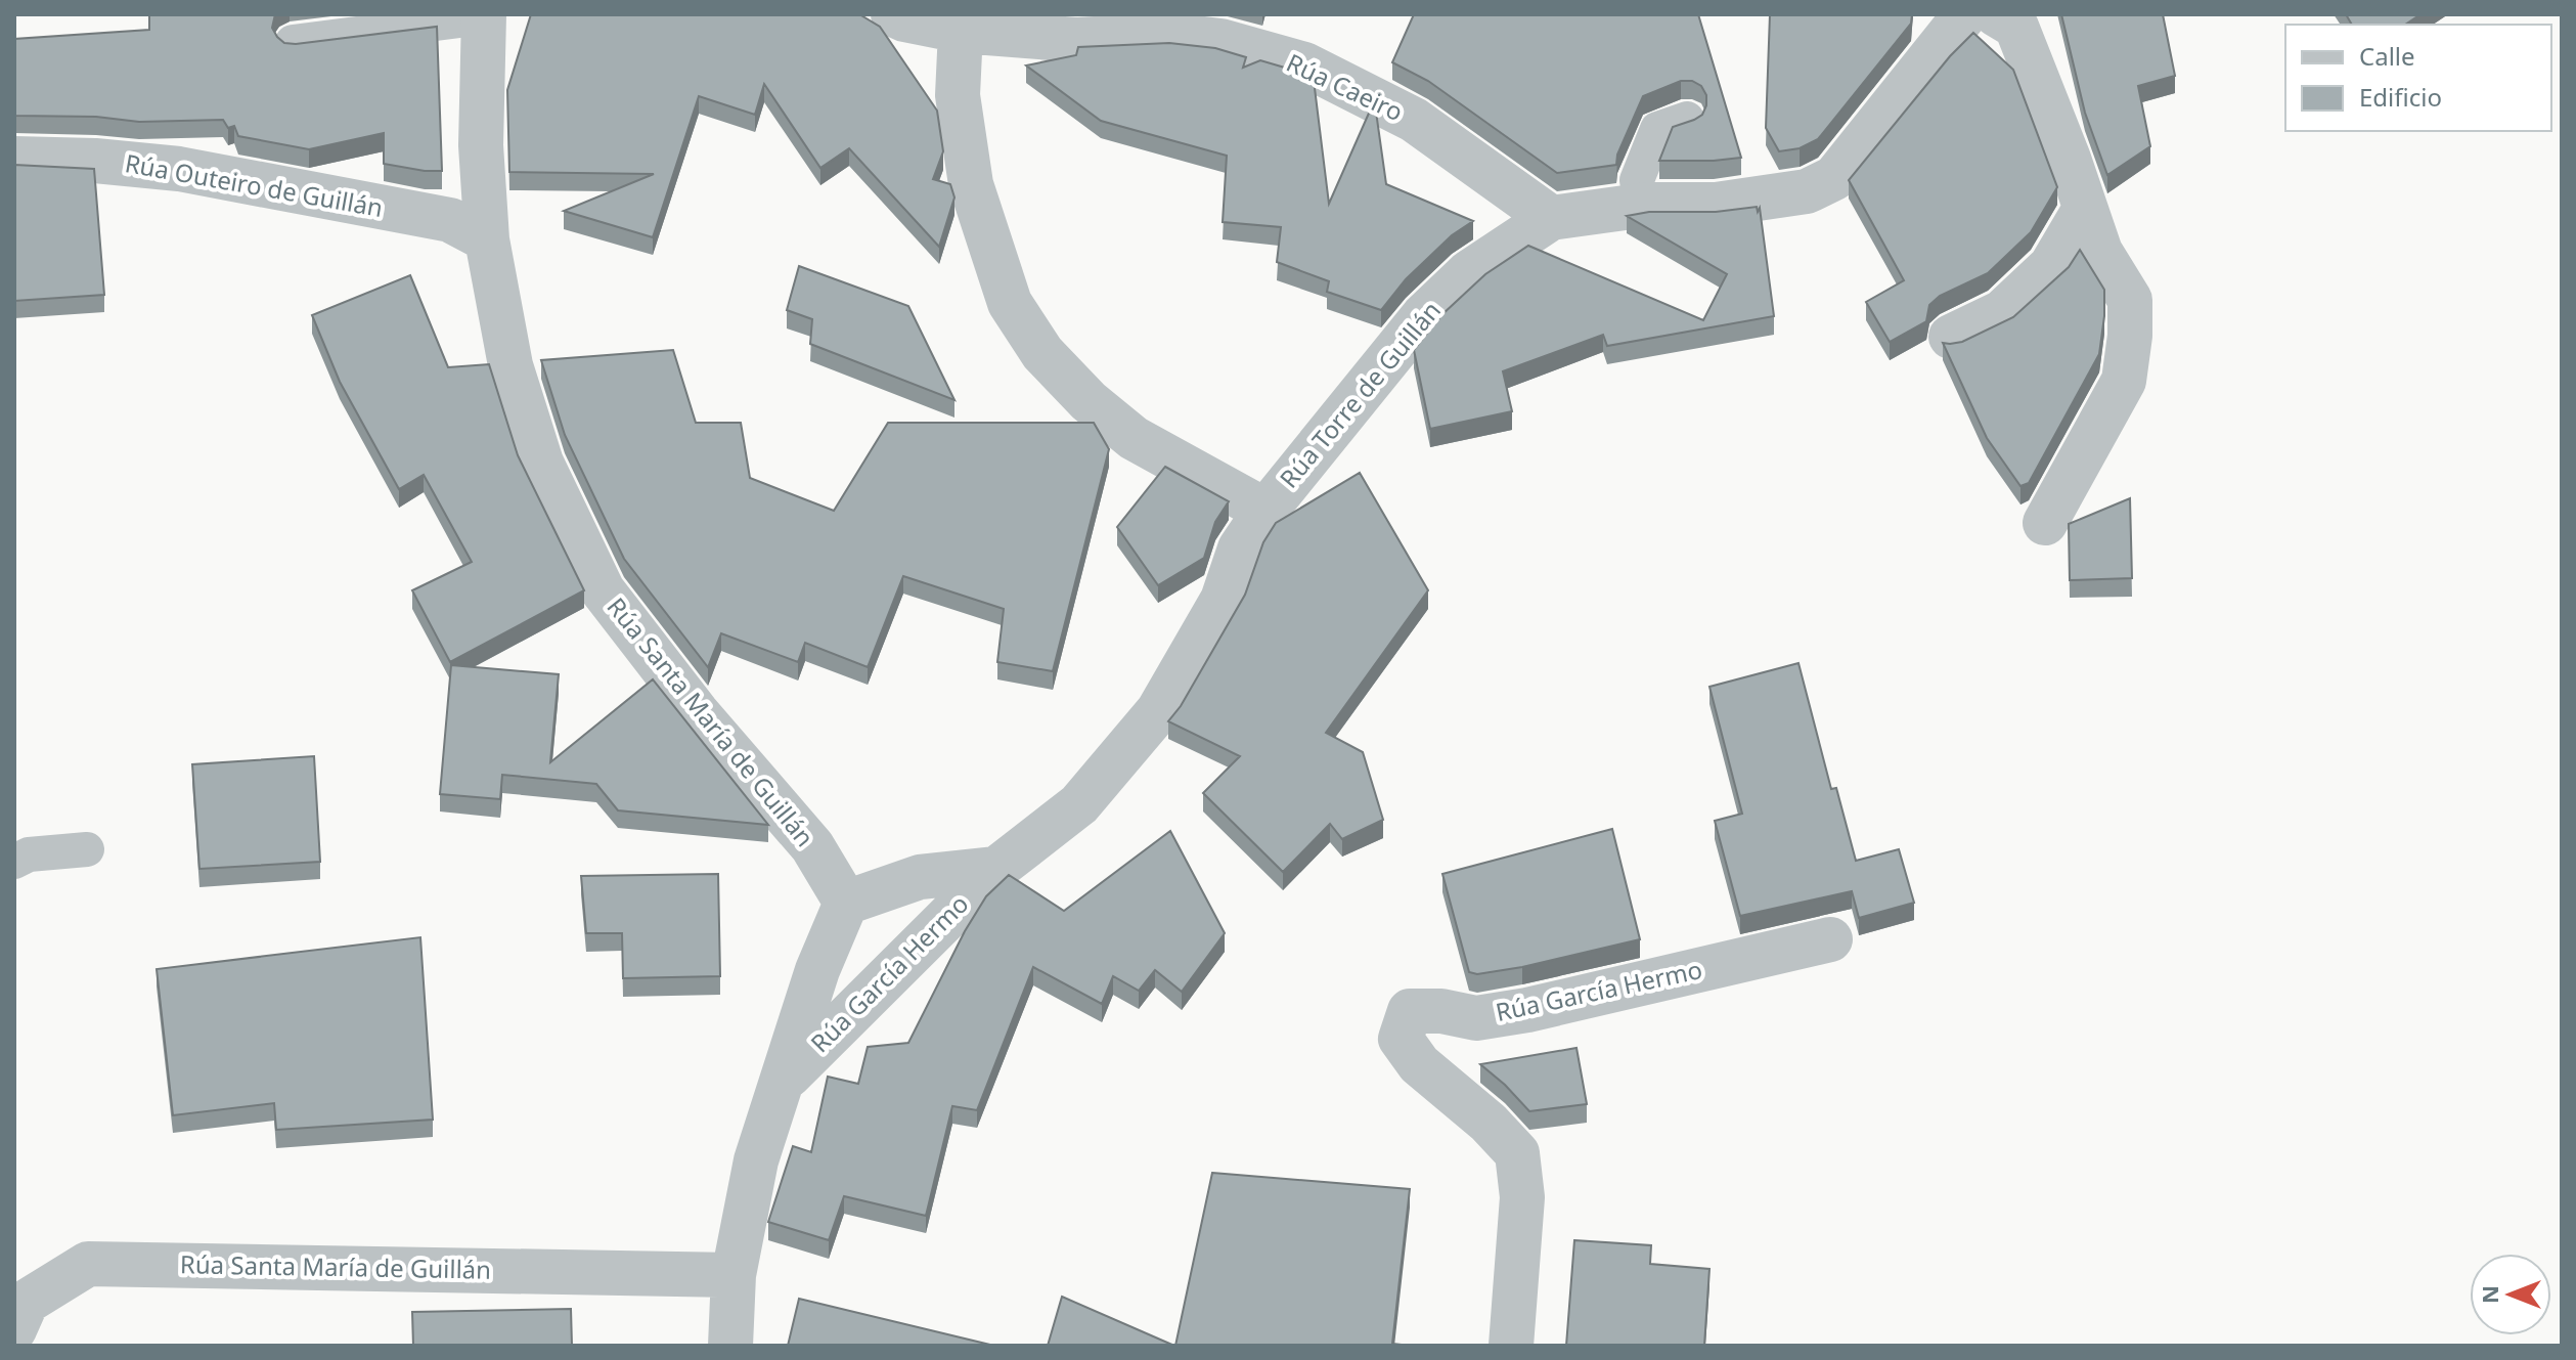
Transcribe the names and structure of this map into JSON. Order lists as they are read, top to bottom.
{
  "streets": {
    "street": [
      "Rúa Caeiro",
      "Rúa Outeiro de Guillán",
      "Rúa Torre de Guillán",
      "Rúa Santa María de Guillán",
      "Rúa García Hermo"
    ]
  },
  "crossings": [
    ["Rúa Caeiro", "Rúa Torre de Guillán"],
    ["Rúa Outeiro de Guillán", "Rúa Santa María de Guillán"],
    ["Rúa Torre de Guillán", "Rúa García Hermo"],
    ["Rúa Santa María de Guillán", "Rúa García Hermo"]
  ],
  "legend": ["Calle", "Edificio"],
  "north": "left"
}
